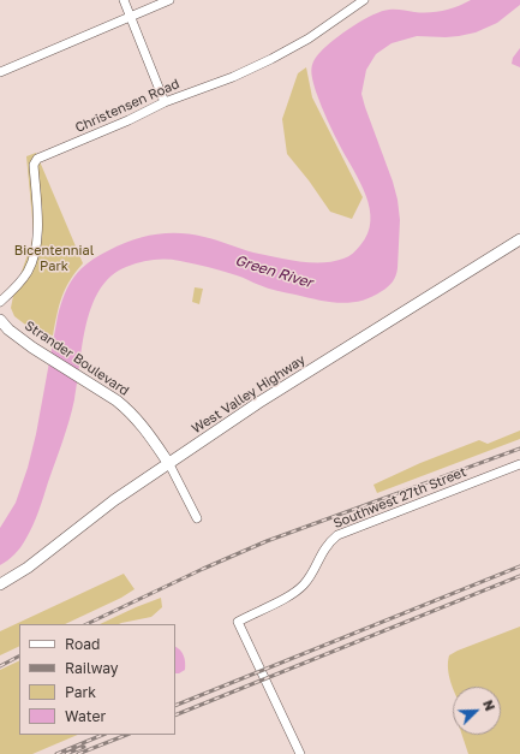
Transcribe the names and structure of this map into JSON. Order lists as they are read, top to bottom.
{
  "streets": {
    "main road": ["Strander Boulevard", "West Valley Highway"],
    "street": ["Christensen Road", "Southwest 27th Street"]
  },
  "crossings": [
    ["Strander Boulevard", "West Valley Highway"]
  ],
  "water": ["Green River"],
  "parks": ["Bicentennial Park"],
  "legend": [
    "Road",
    "Railway",
    "Park",
    "Water"
  ],
  "north": "top right"
}
